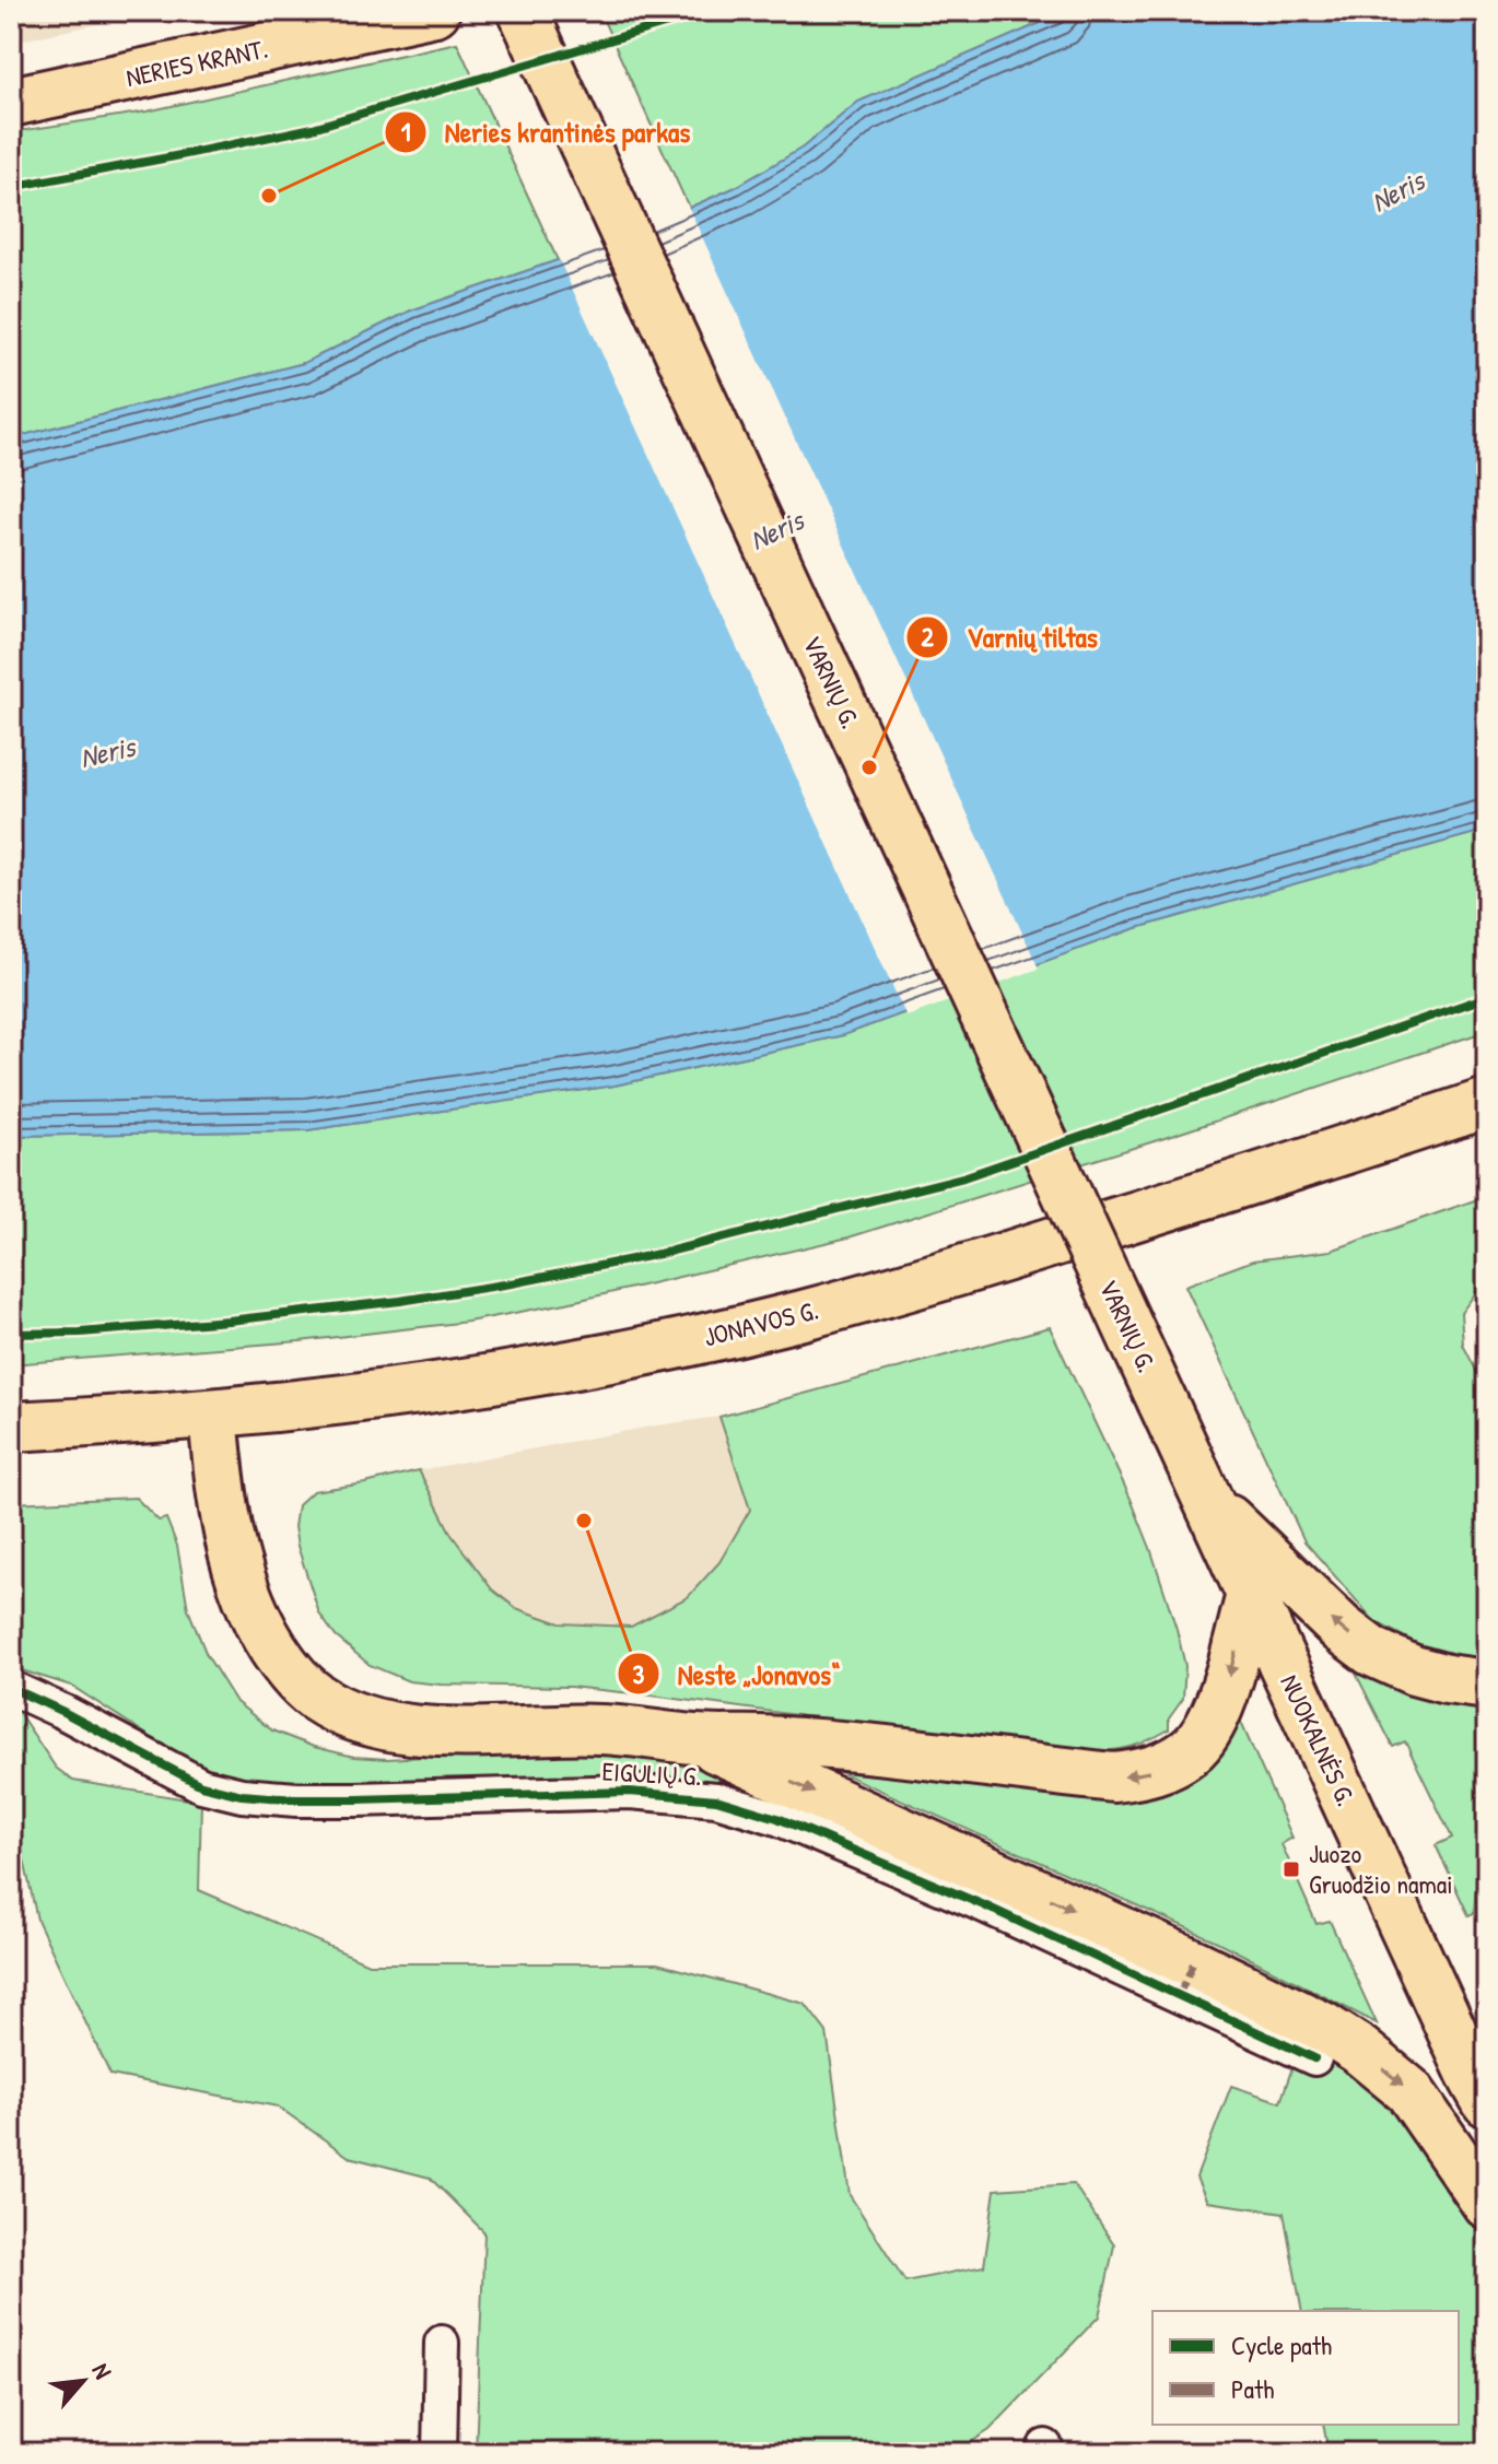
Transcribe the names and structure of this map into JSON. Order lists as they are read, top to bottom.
{
  "streets": {
    "main road": [
      "NERIES KRANT.",
      "VARNIŲ G.",
      "JONAVOS G.",
      "NUOKALNĖS G."
    ],
    "street": ["EIGULIŲ G."]
  },
  "crossings": [
    ["VARNIŲ G.", "NUOKALNĖS G."]
  ],
  "water": ["Neris"],
  "places": {
    "other": ["Neries krantinės parkas", "Varnių tiltas", "Neste „Jonavos“"],
    "transit": ["Juozo Gruodžio namai"]
  },
  "legend": ["Cycle path", "Path"],
  "north": "top right"
}
